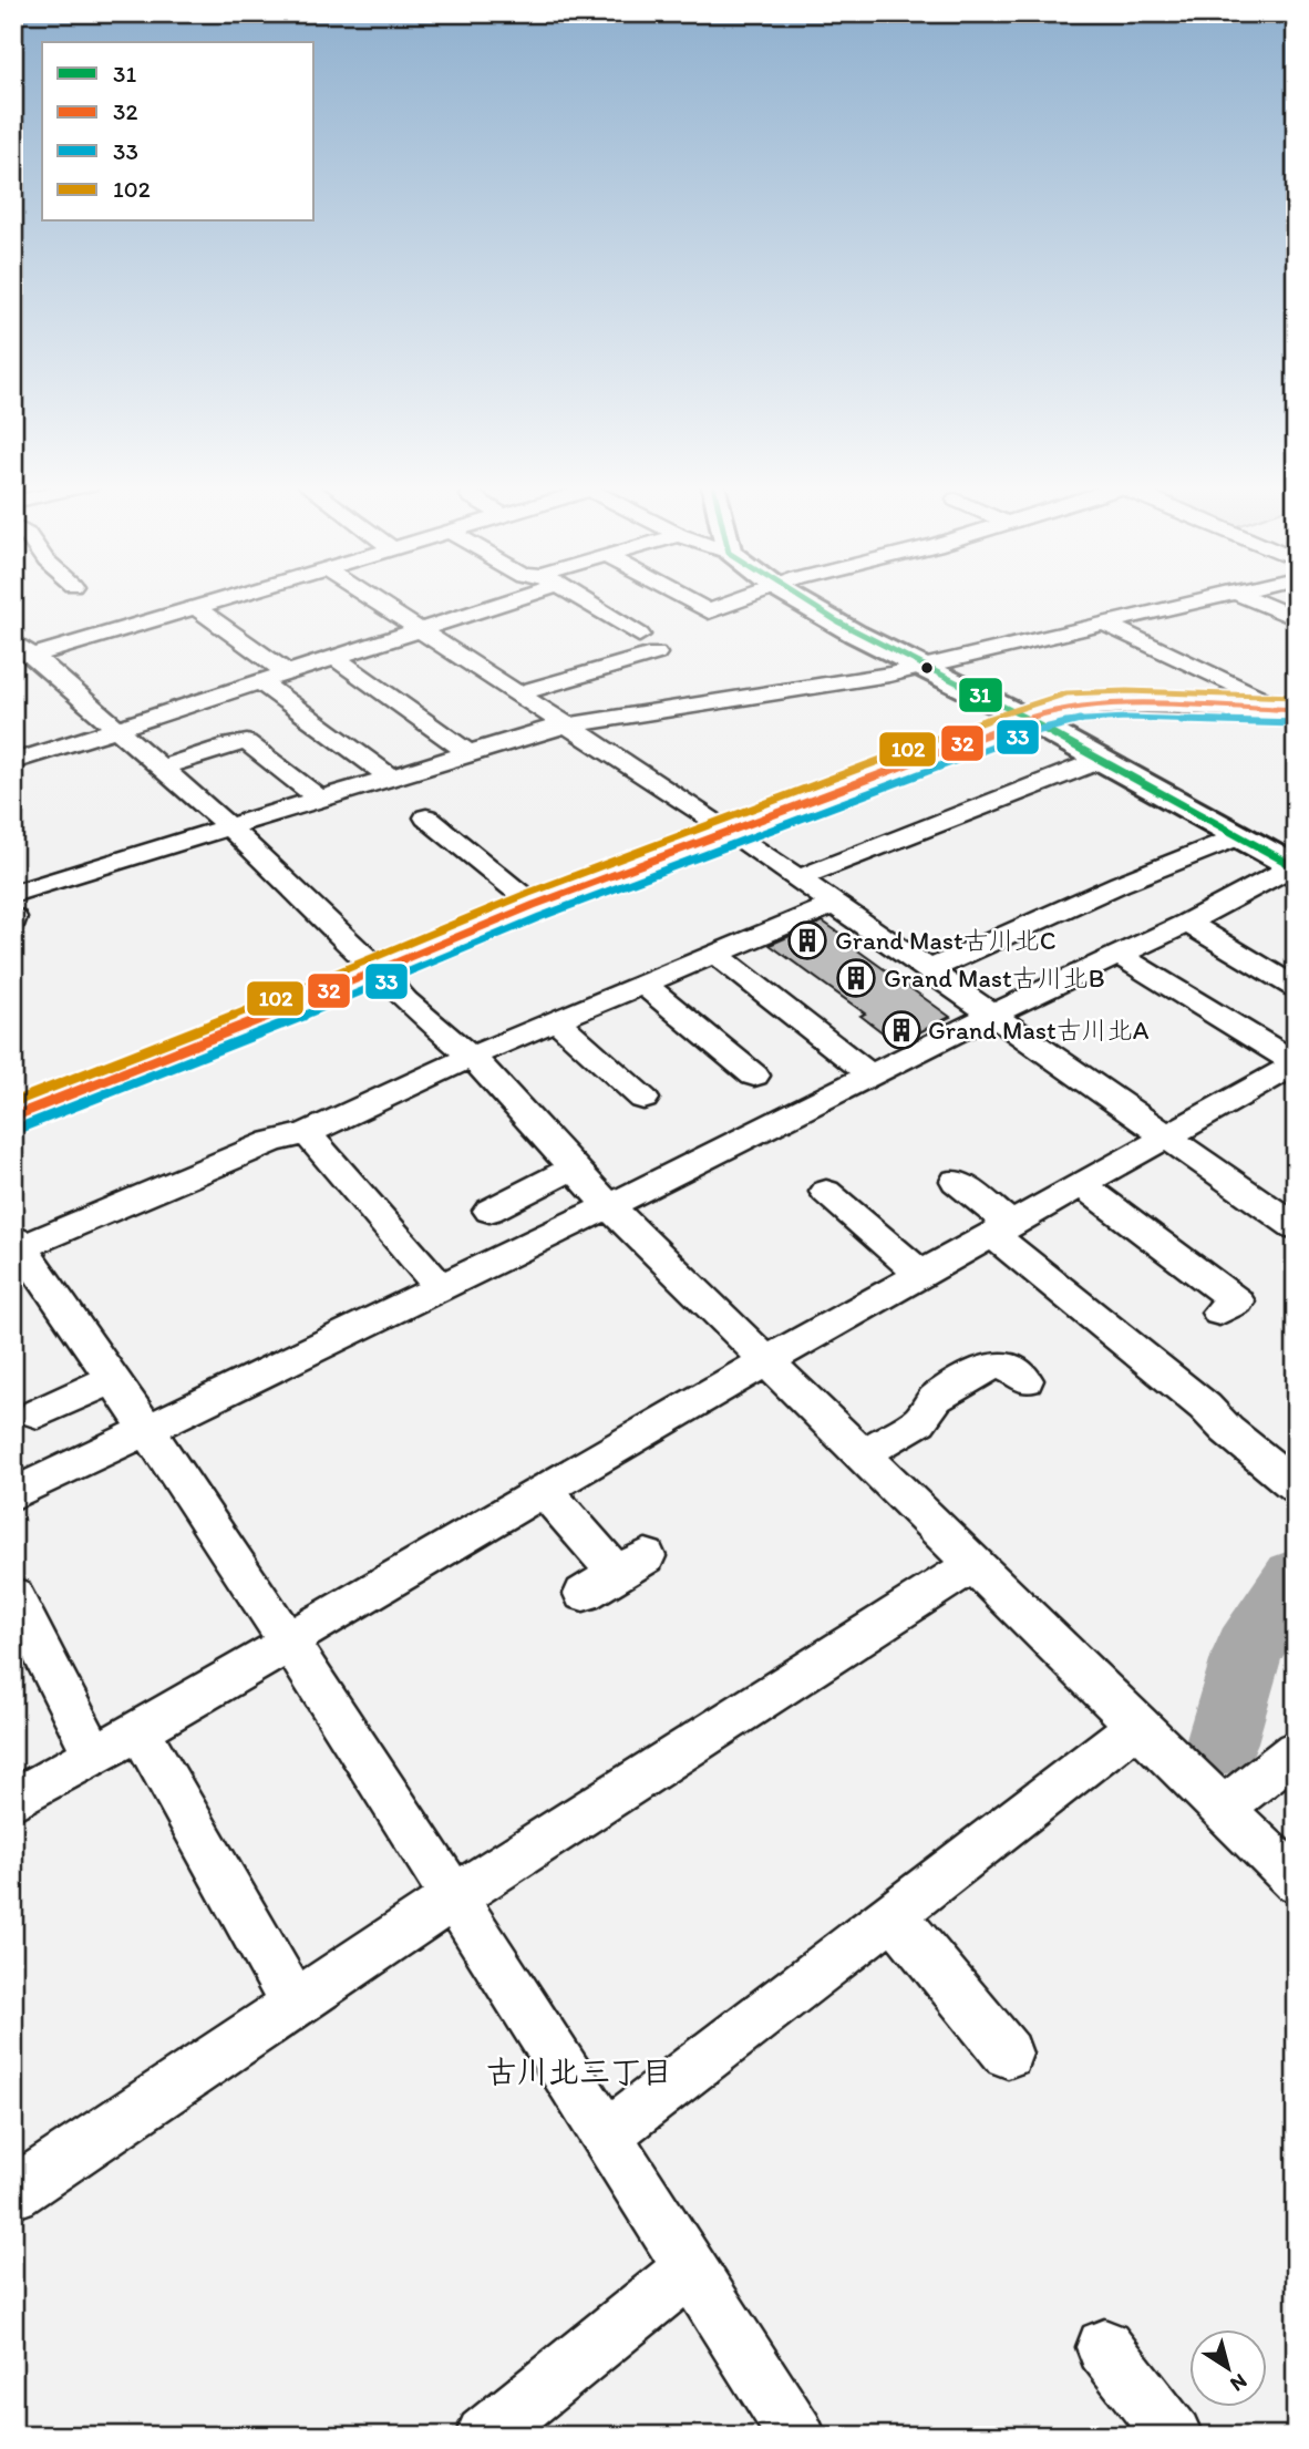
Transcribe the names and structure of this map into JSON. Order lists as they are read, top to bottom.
{
  "districts": ["古川北三丁目"],
  "places": {
    "building": ["Grand Mast古川北C", "Grand Mast古川北B", "Grand Mast古川北A"]
  },
  "lines": [
    "transit line 31",
    "transit line 102",
    "transit line 32",
    "transit line 33"
  ],
  "legend": [
    "31",
    "32",
    "33",
    "102"
  ],
  "north": "bottom right"
}
